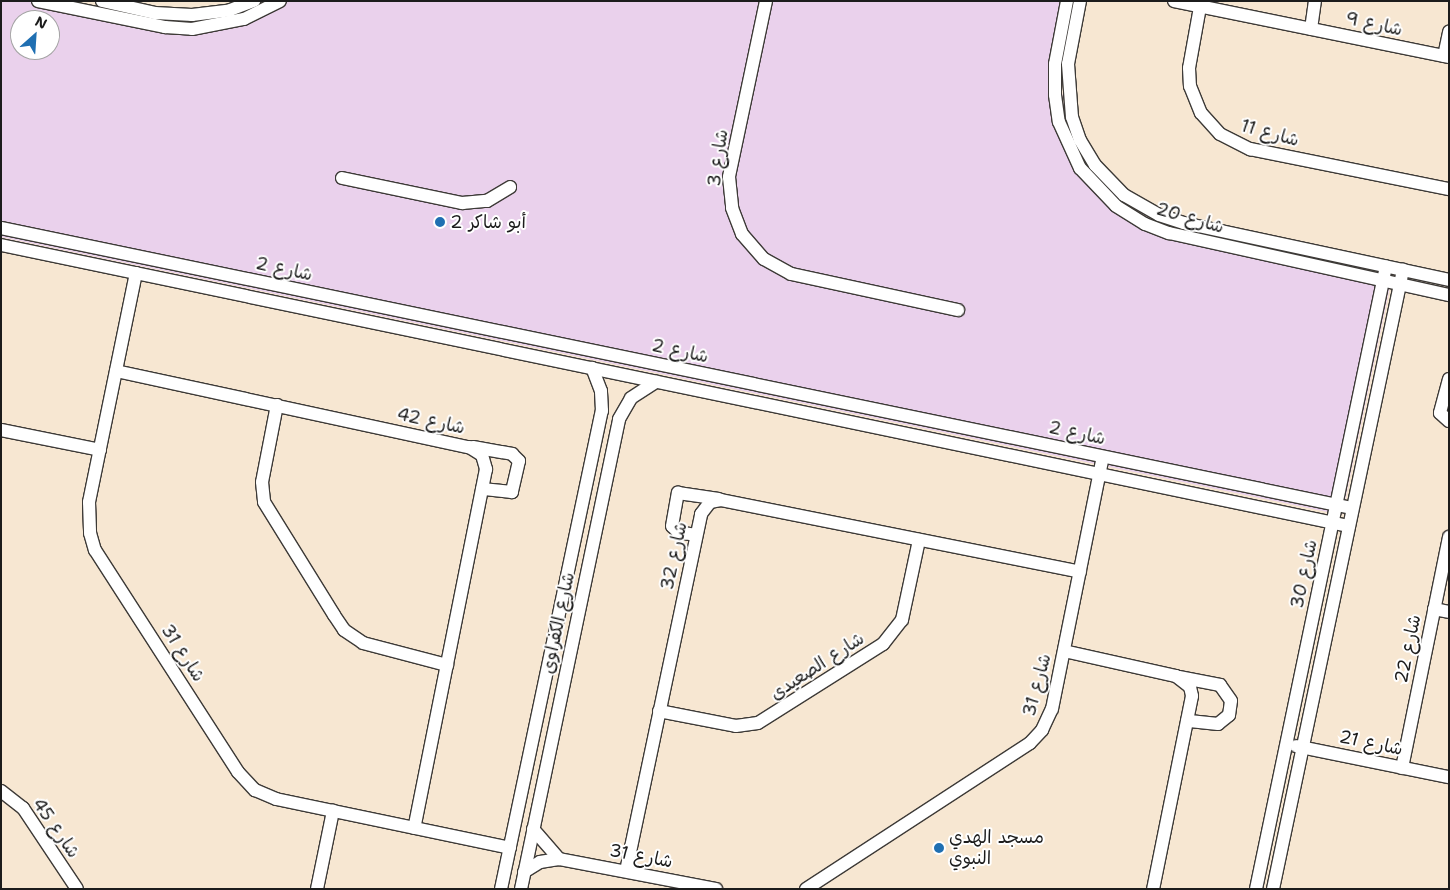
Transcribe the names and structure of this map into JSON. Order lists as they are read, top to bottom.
{
  "streets": {
    "street": [
      "شارع 9",
      "شارع 11",
      "شارع 3",
      "شارع 20",
      "شارع 2",
      "شارع 42",
      "شارع 32",
      "شارع 30",
      "شارع الكفراوى",
      "شارع 22",
      "شارع 31",
      "شارع الصعيدى",
      "شارع 21",
      "شارع 45"
    ]
  },
  "crossings": [
    ["شارع 9", "شارع 11"],
    ["شارع 20", "شارع 30"],
    ["شارع 2", "شارع 30"],
    ["شارع 2", "شارع الكفراوى"],
    ["شارع 2", "شارع 31"],
    ["شارع 42", "شارع 31"],
    ["شارع 32", "شارع 31"],
    ["شارع 32", "شارع الصعيدى"],
    ["شارع 30", "شارع 21"],
    ["شارع الكفراوى", "شارع 31"],
    ["شارع 22", "شارع 21"]
  ],
  "places": ["أبو شاكر 2", "مسجد الهدي النبوي"],
  "north": "top right"
}
